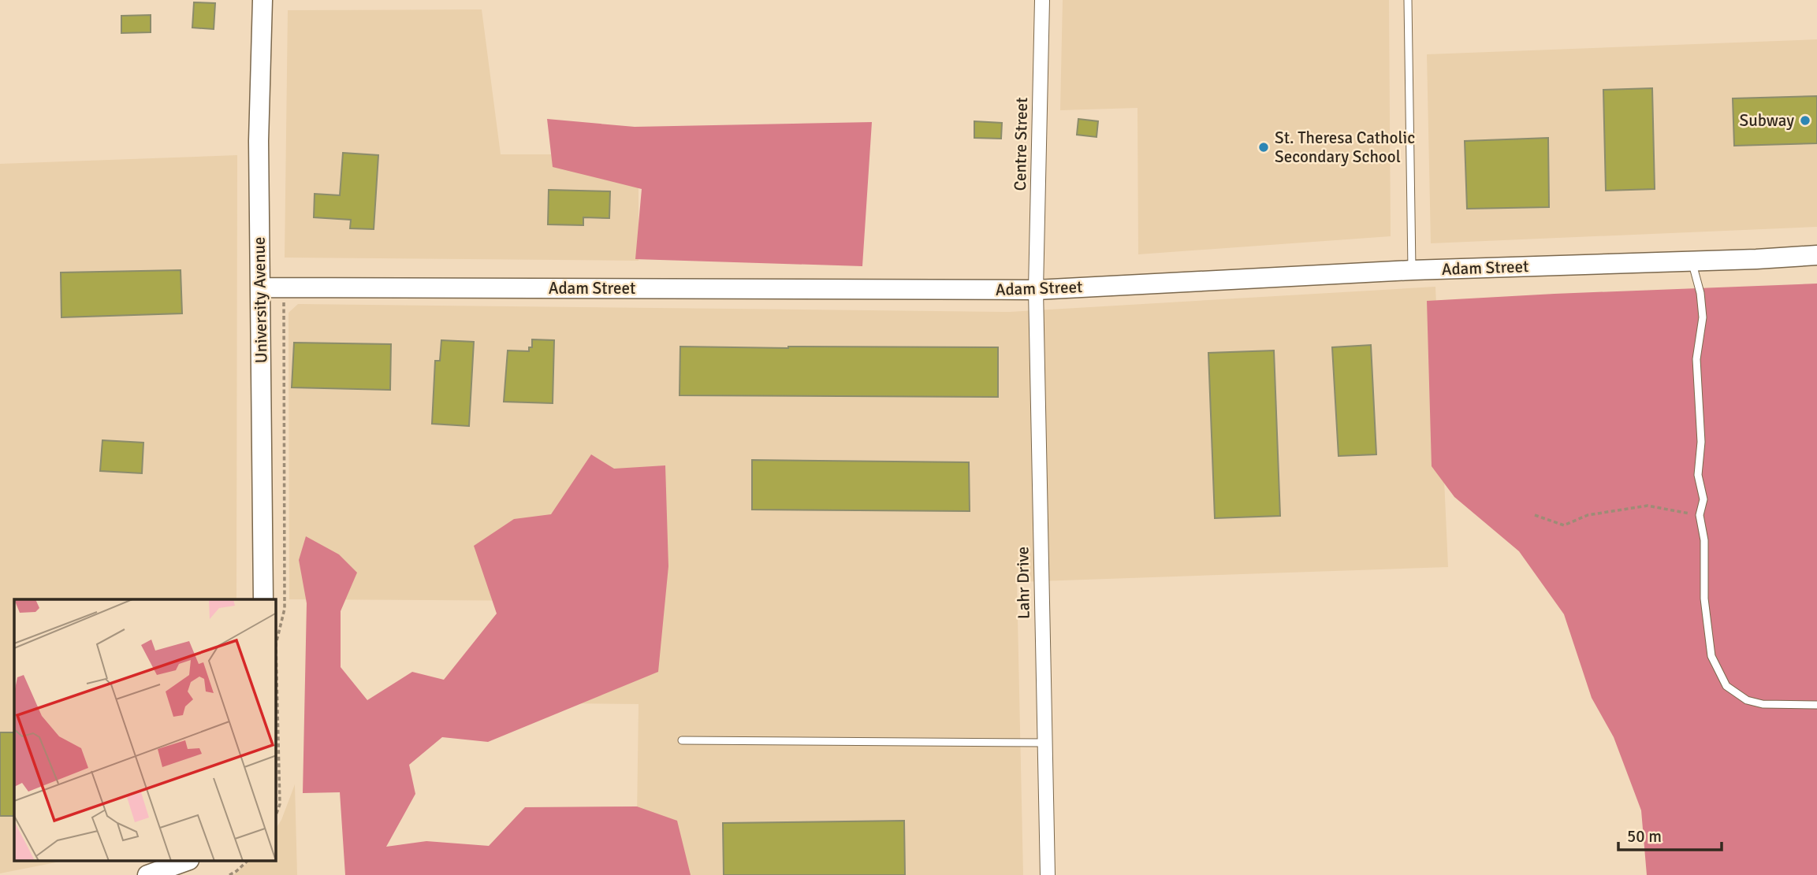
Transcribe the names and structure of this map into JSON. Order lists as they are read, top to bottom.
{
  "streets": {
    "street": [
      "Centre Street",
      "Adam Street",
      "University Avenue",
      "Lahr Drive"
    ]
  },
  "crossings": [
    ["Centre Street", "Adam Street"],
    ["Centre Street", "Lahr Drive"],
    ["Adam Street", "University Avenue"],
    ["Adam Street", "Lahr Drive"]
  ],
  "places": ["Subway", "St. Theresa Catholic Secondary School"],
  "scale_bar": "50 m"
}
